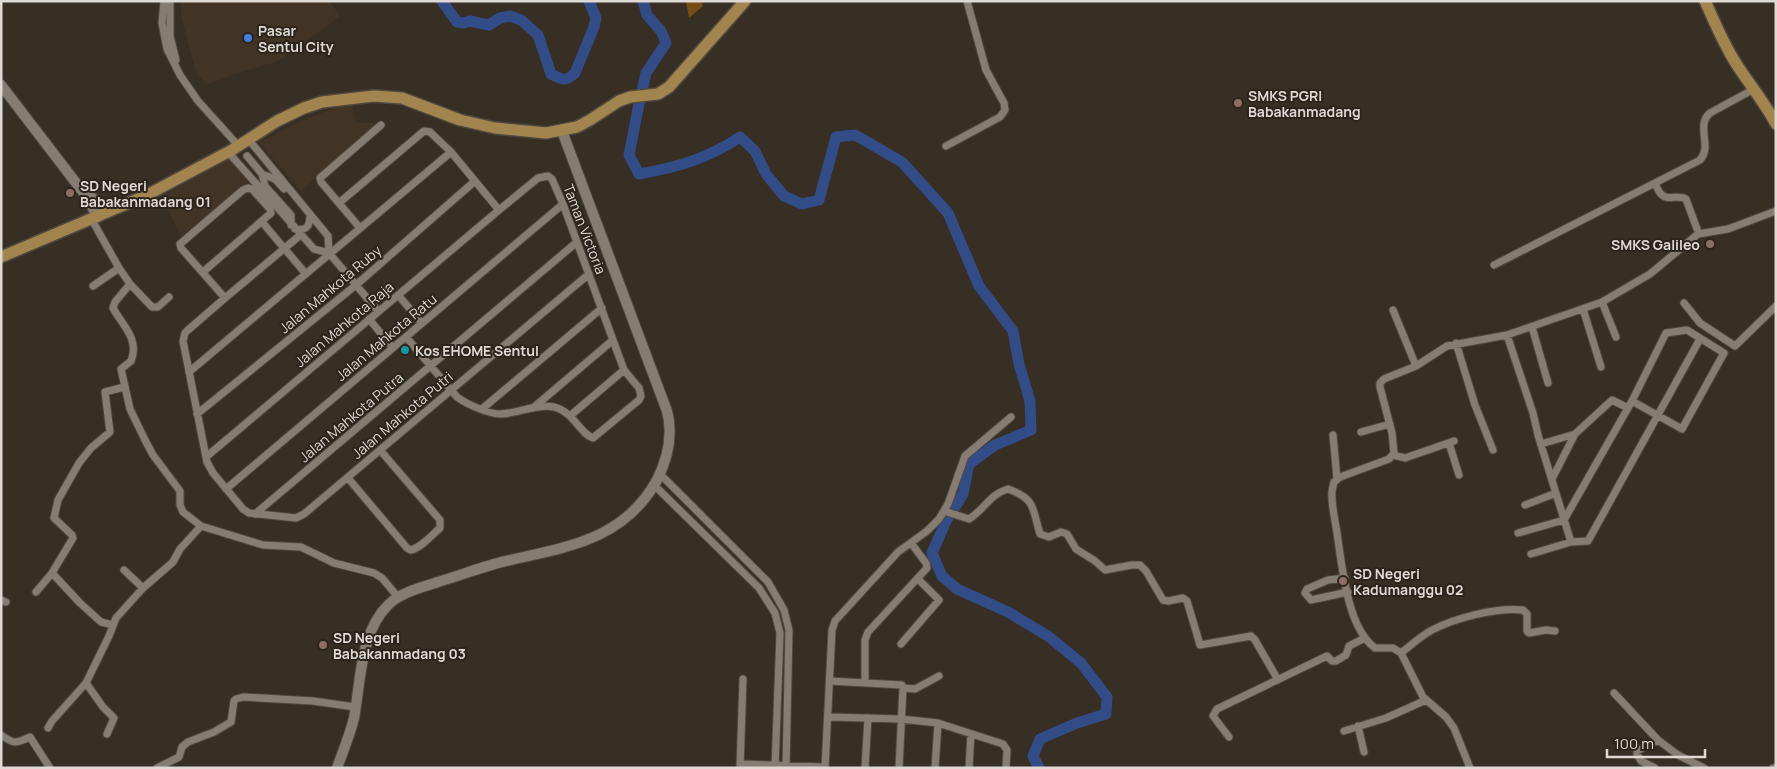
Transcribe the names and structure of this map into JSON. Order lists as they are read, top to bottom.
{
  "streets": {
    "street": [
      "Taman Victoria",
      "Jalan Mahkota Ruby",
      "Jalan Mahkota Raja",
      "Jalan Mahkota Ratu",
      "Jalan Mahkota Putri",
      "Jalan Mahkota Putra"
    ]
  },
  "crossings": [
    ["Taman Victoria", "Jalan Mahkota Raja"],
    ["Taman Victoria", "Jalan Mahkota Ratu"],
    ["Taman Victoria", "Jalan Mahkota Putri"],
    ["Taman Victoria", "Jalan Mahkota Putra"],
    ["Jalan Mahkota Putri", "Jalan Mahkota Putra"]
  ],
  "places": [
    "Pasar Sentul City",
    "SMKS PGRI Babakanmadang",
    "SD Negeri Babakanmadang 01",
    "SMKS Galileo",
    "Kos EHOME Sentul",
    "SD Negeri Kadumanggu 02",
    "SD Negeri Babakanmadang 03"
  ],
  "scale_bar": "100 m"
}
